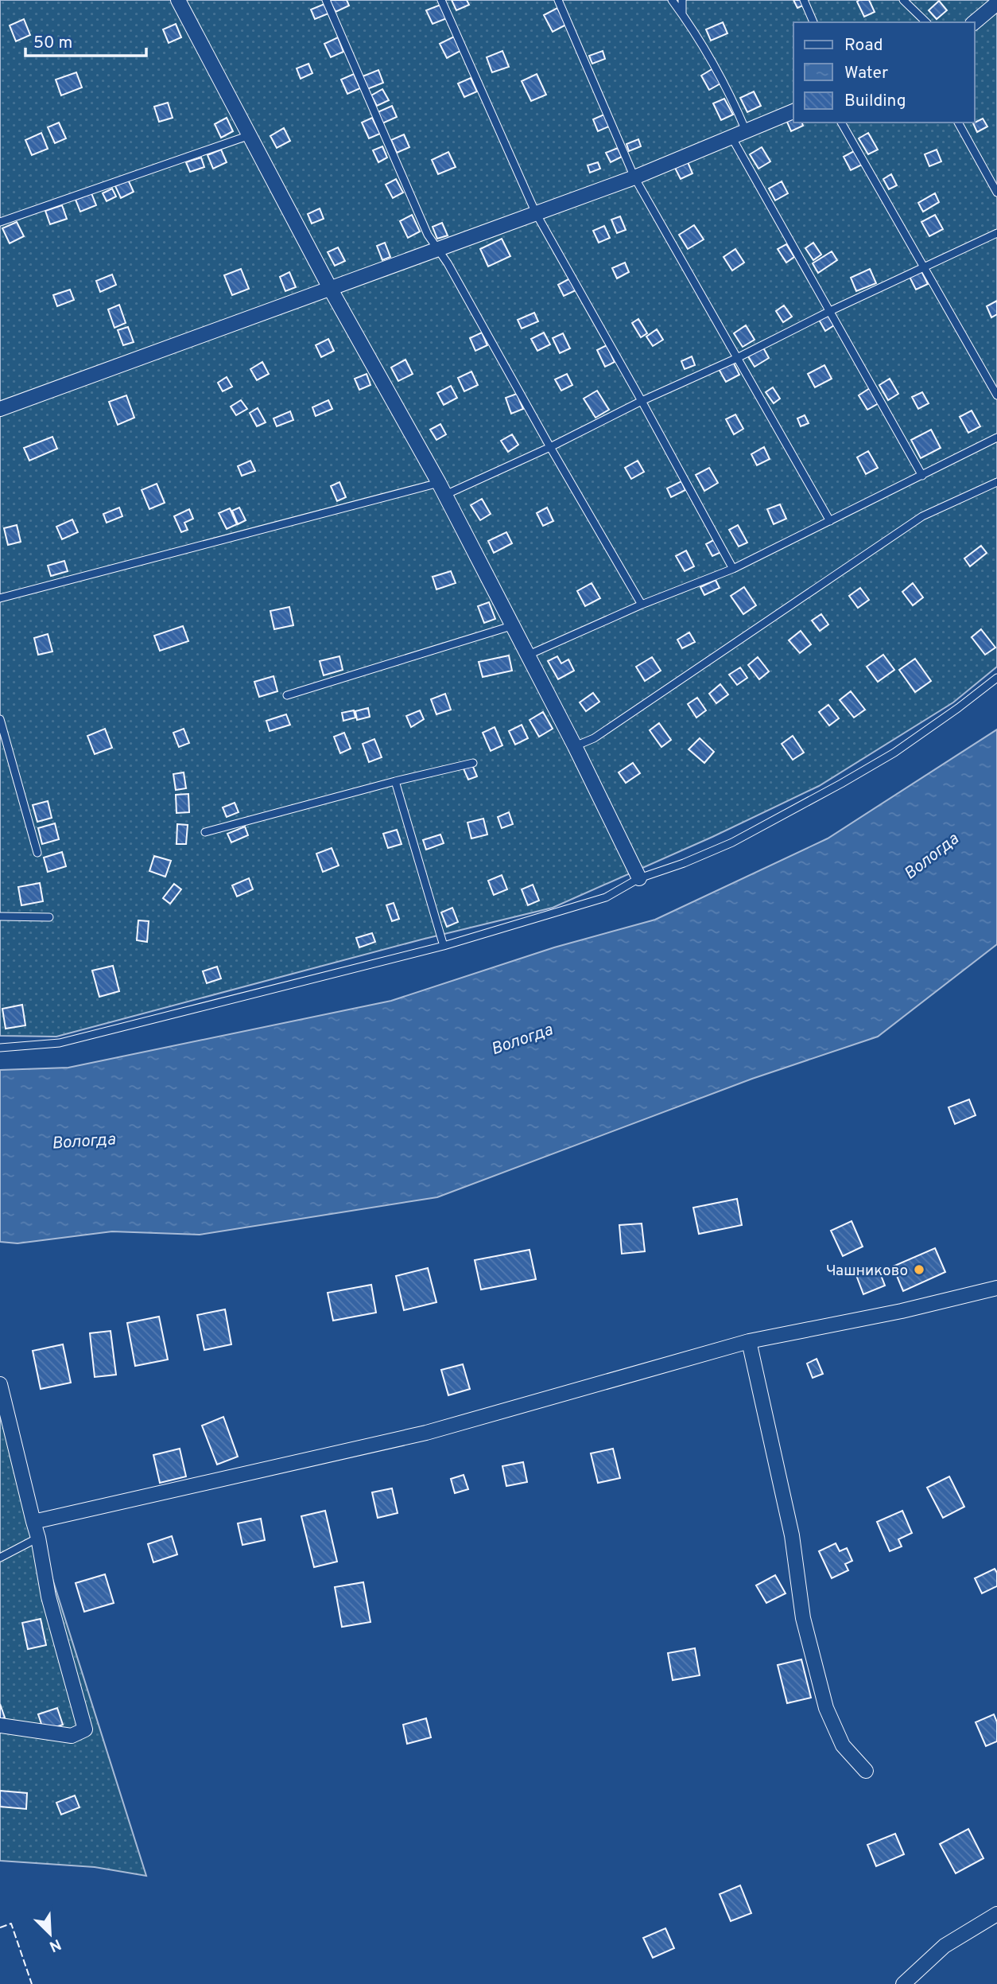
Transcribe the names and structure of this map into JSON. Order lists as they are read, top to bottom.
{
  "water": ["Вологда"],
  "places": ["Чашниково"],
  "legend": ["Road", "Water", "Building"],
  "scale_bar": "50 m",
  "north": "bottom right"
}
